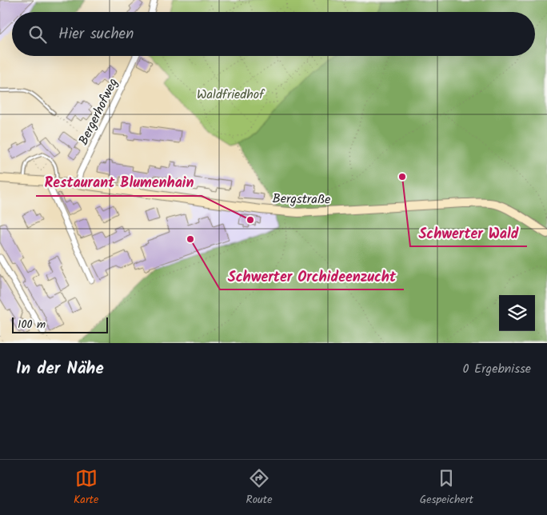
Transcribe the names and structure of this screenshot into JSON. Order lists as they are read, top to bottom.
{
  "streets": {
    "main road": ["Bergstraße"],
    "street": ["Bergerhofweg"]
  },
  "crossings": [
    ["Bergerhofweg", "Bergstraße"]
  ],
  "parks": ["Waldfriedhof"],
  "places": ["Schwerter Wald", "Restaurant Blumenhain", "Schwerter Orchideenzucht"],
  "scale_bar": "100 m",
  "page": {
    "search": "Hier suchen",
    "scale": "100 m",
    "heading": ["In der Nähe", "0 Ergebnisse"],
    "nav": ["Karte", "Route", "Gespeichert"]
  }
}
